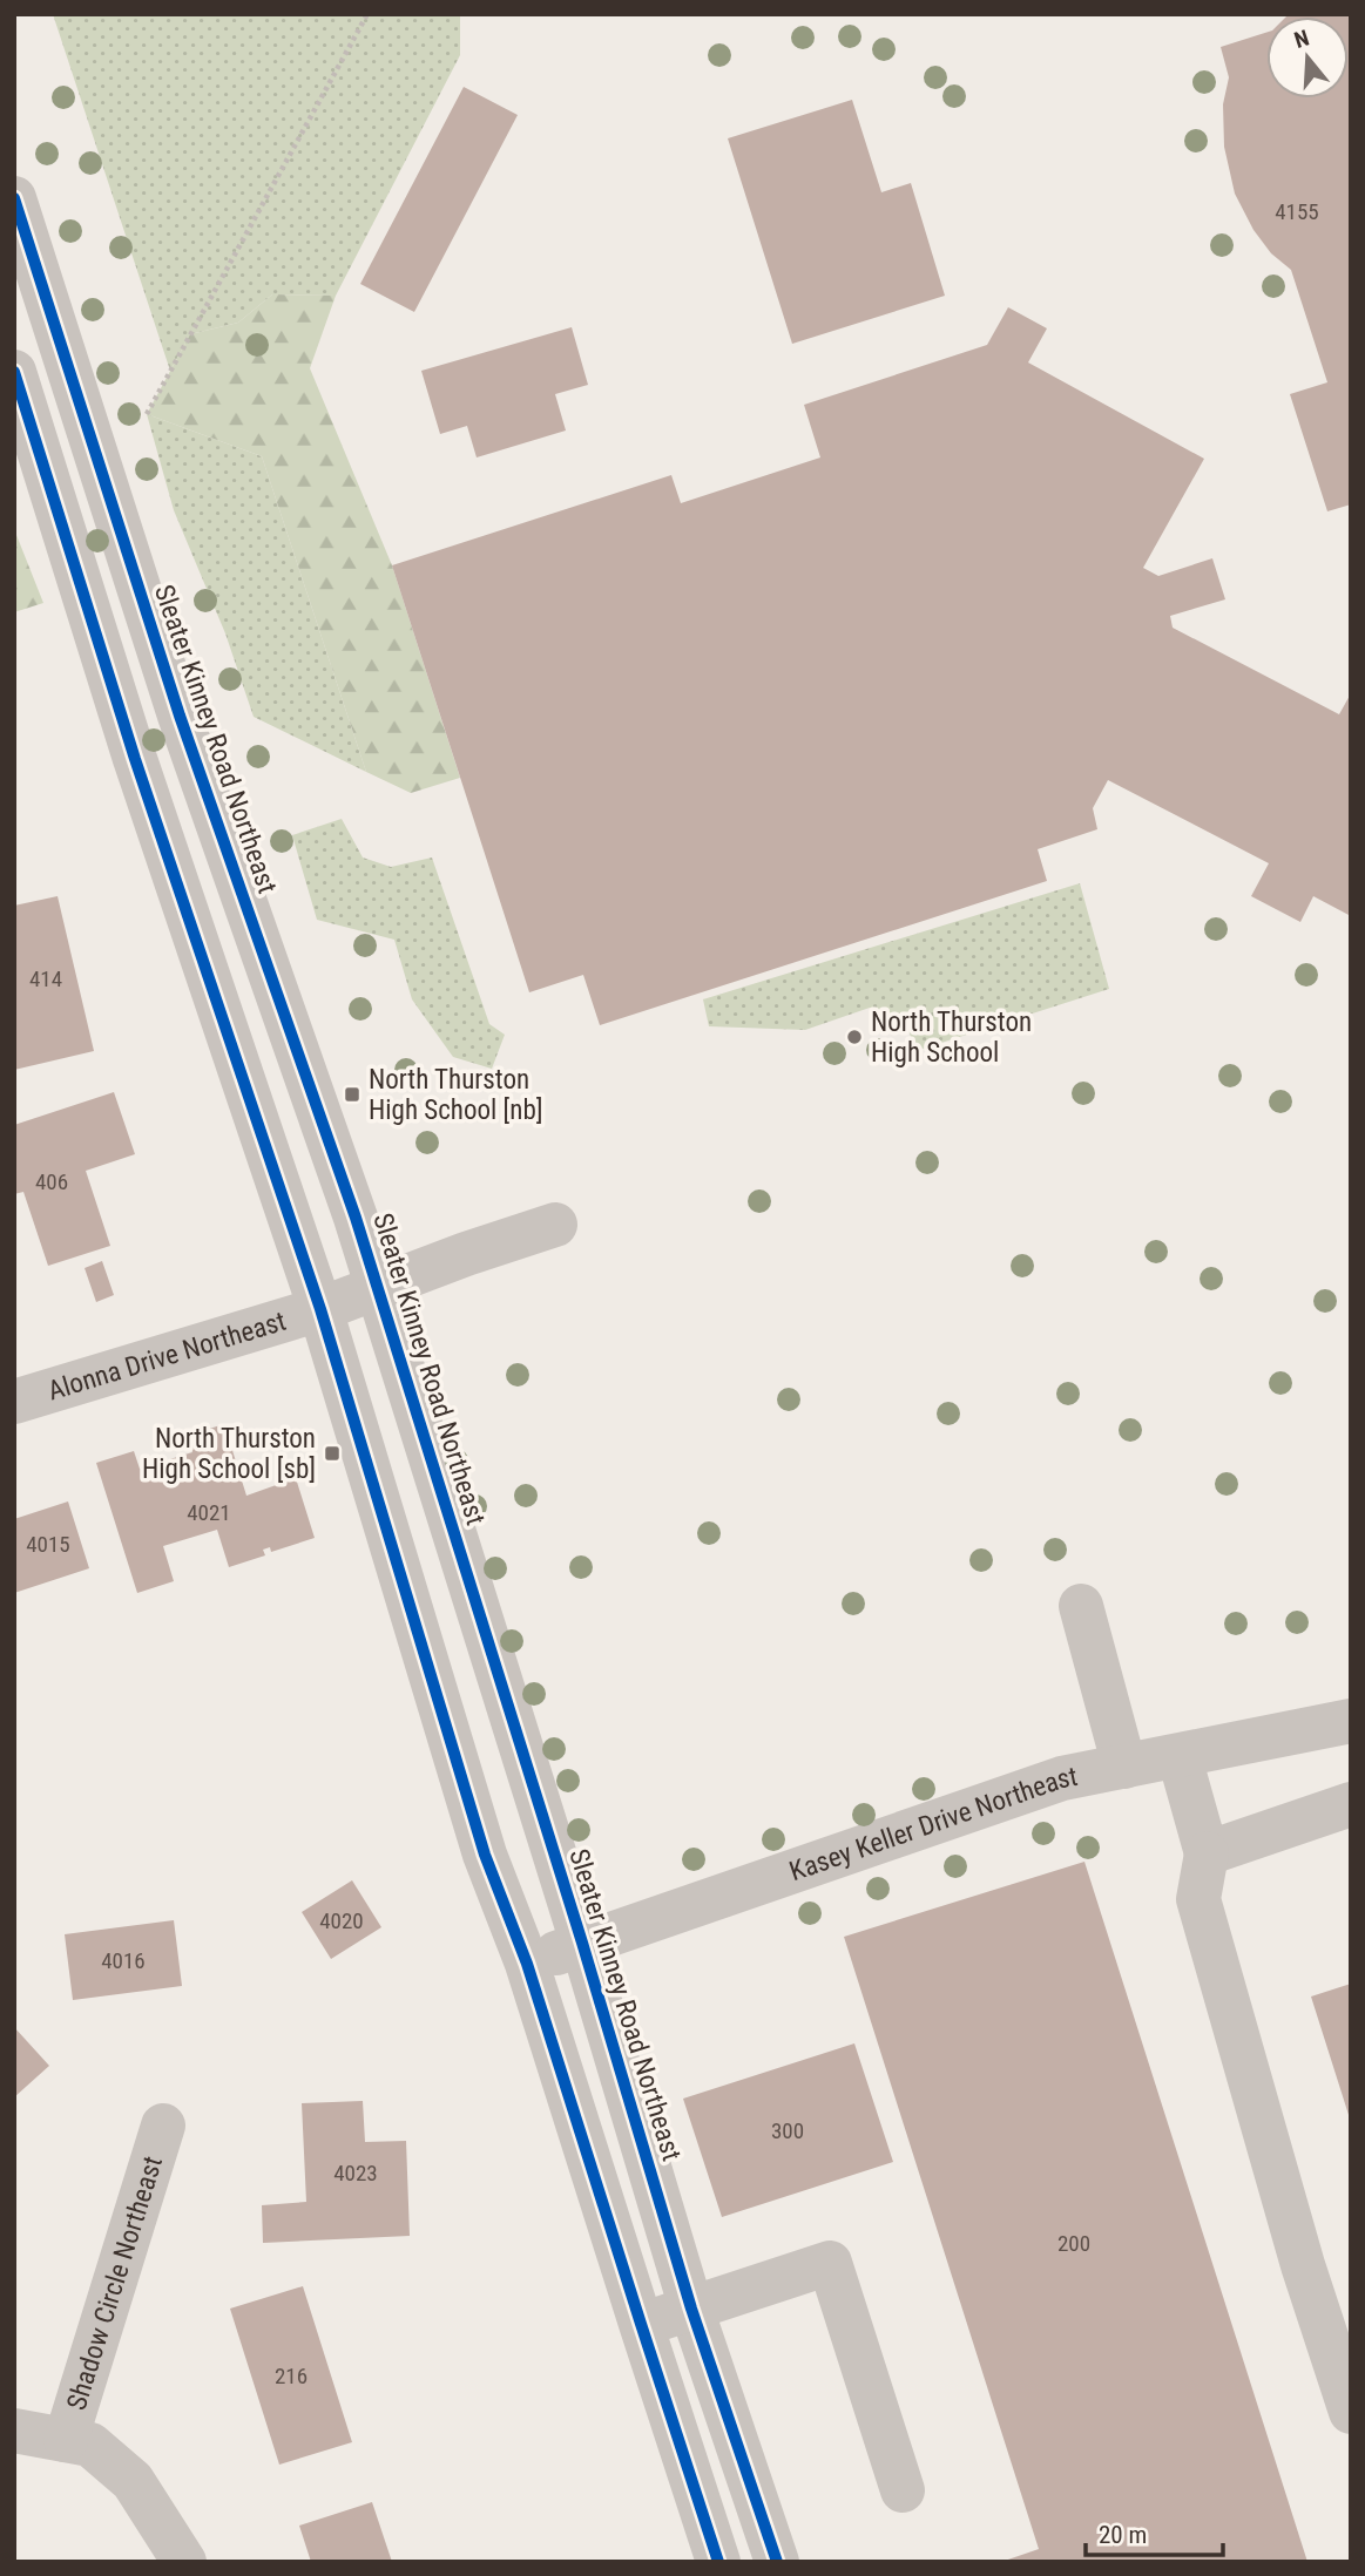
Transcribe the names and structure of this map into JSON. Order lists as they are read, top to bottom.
{
  "streets": {
    "street": [
      "Sleater Kinney Road Northeast",
      "Alonna Drive Northeast",
      "Kasey Keller Drive Northeast",
      "Shadow Circle Northeast"
    ]
  },
  "crossings": [
    ["Sleater Kinney Road Northeast", "Alonna Drive Northeast"],
    ["Sleater Kinney Road Northeast", "Kasey Keller Drive Northeast"]
  ],
  "places": {
    "other": ["North Thurston High School"],
    "transit": ["North Thurston High School [nb]", "North Thurston High School [sb]"]
  },
  "house_numbers": [
    "4155",
    "414",
    "406",
    "4021",
    "4015",
    "4020",
    "4016",
    "300",
    "4023",
    "200",
    "216"
  ],
  "scale_bar": "20 m",
  "north": "top"
}
